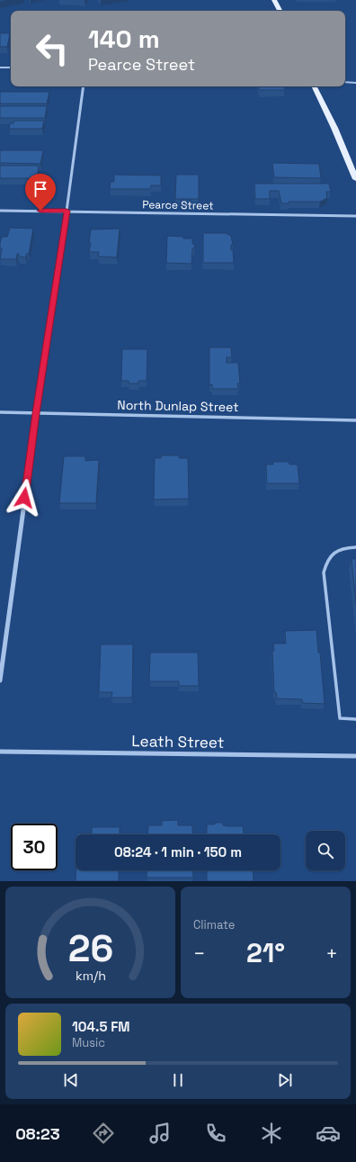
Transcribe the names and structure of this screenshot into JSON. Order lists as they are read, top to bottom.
{
  "streets": {
    "street": ["Pearce Street", "North Dunlap Street", "Leath Street"]
  },
  "page": {
    "turn": ["140 m", "Pearce Street"],
    "limit": "30",
    "trip": "08:24 · 1 min · 150 m",
    "tile": "Climate",
    "heat": ["−", "21°", "+"],
    "song": ["104.5 FM", "Music"],
    "tabs": "08:23",
    "gauge": ["26", "km/h"]
  }
}
